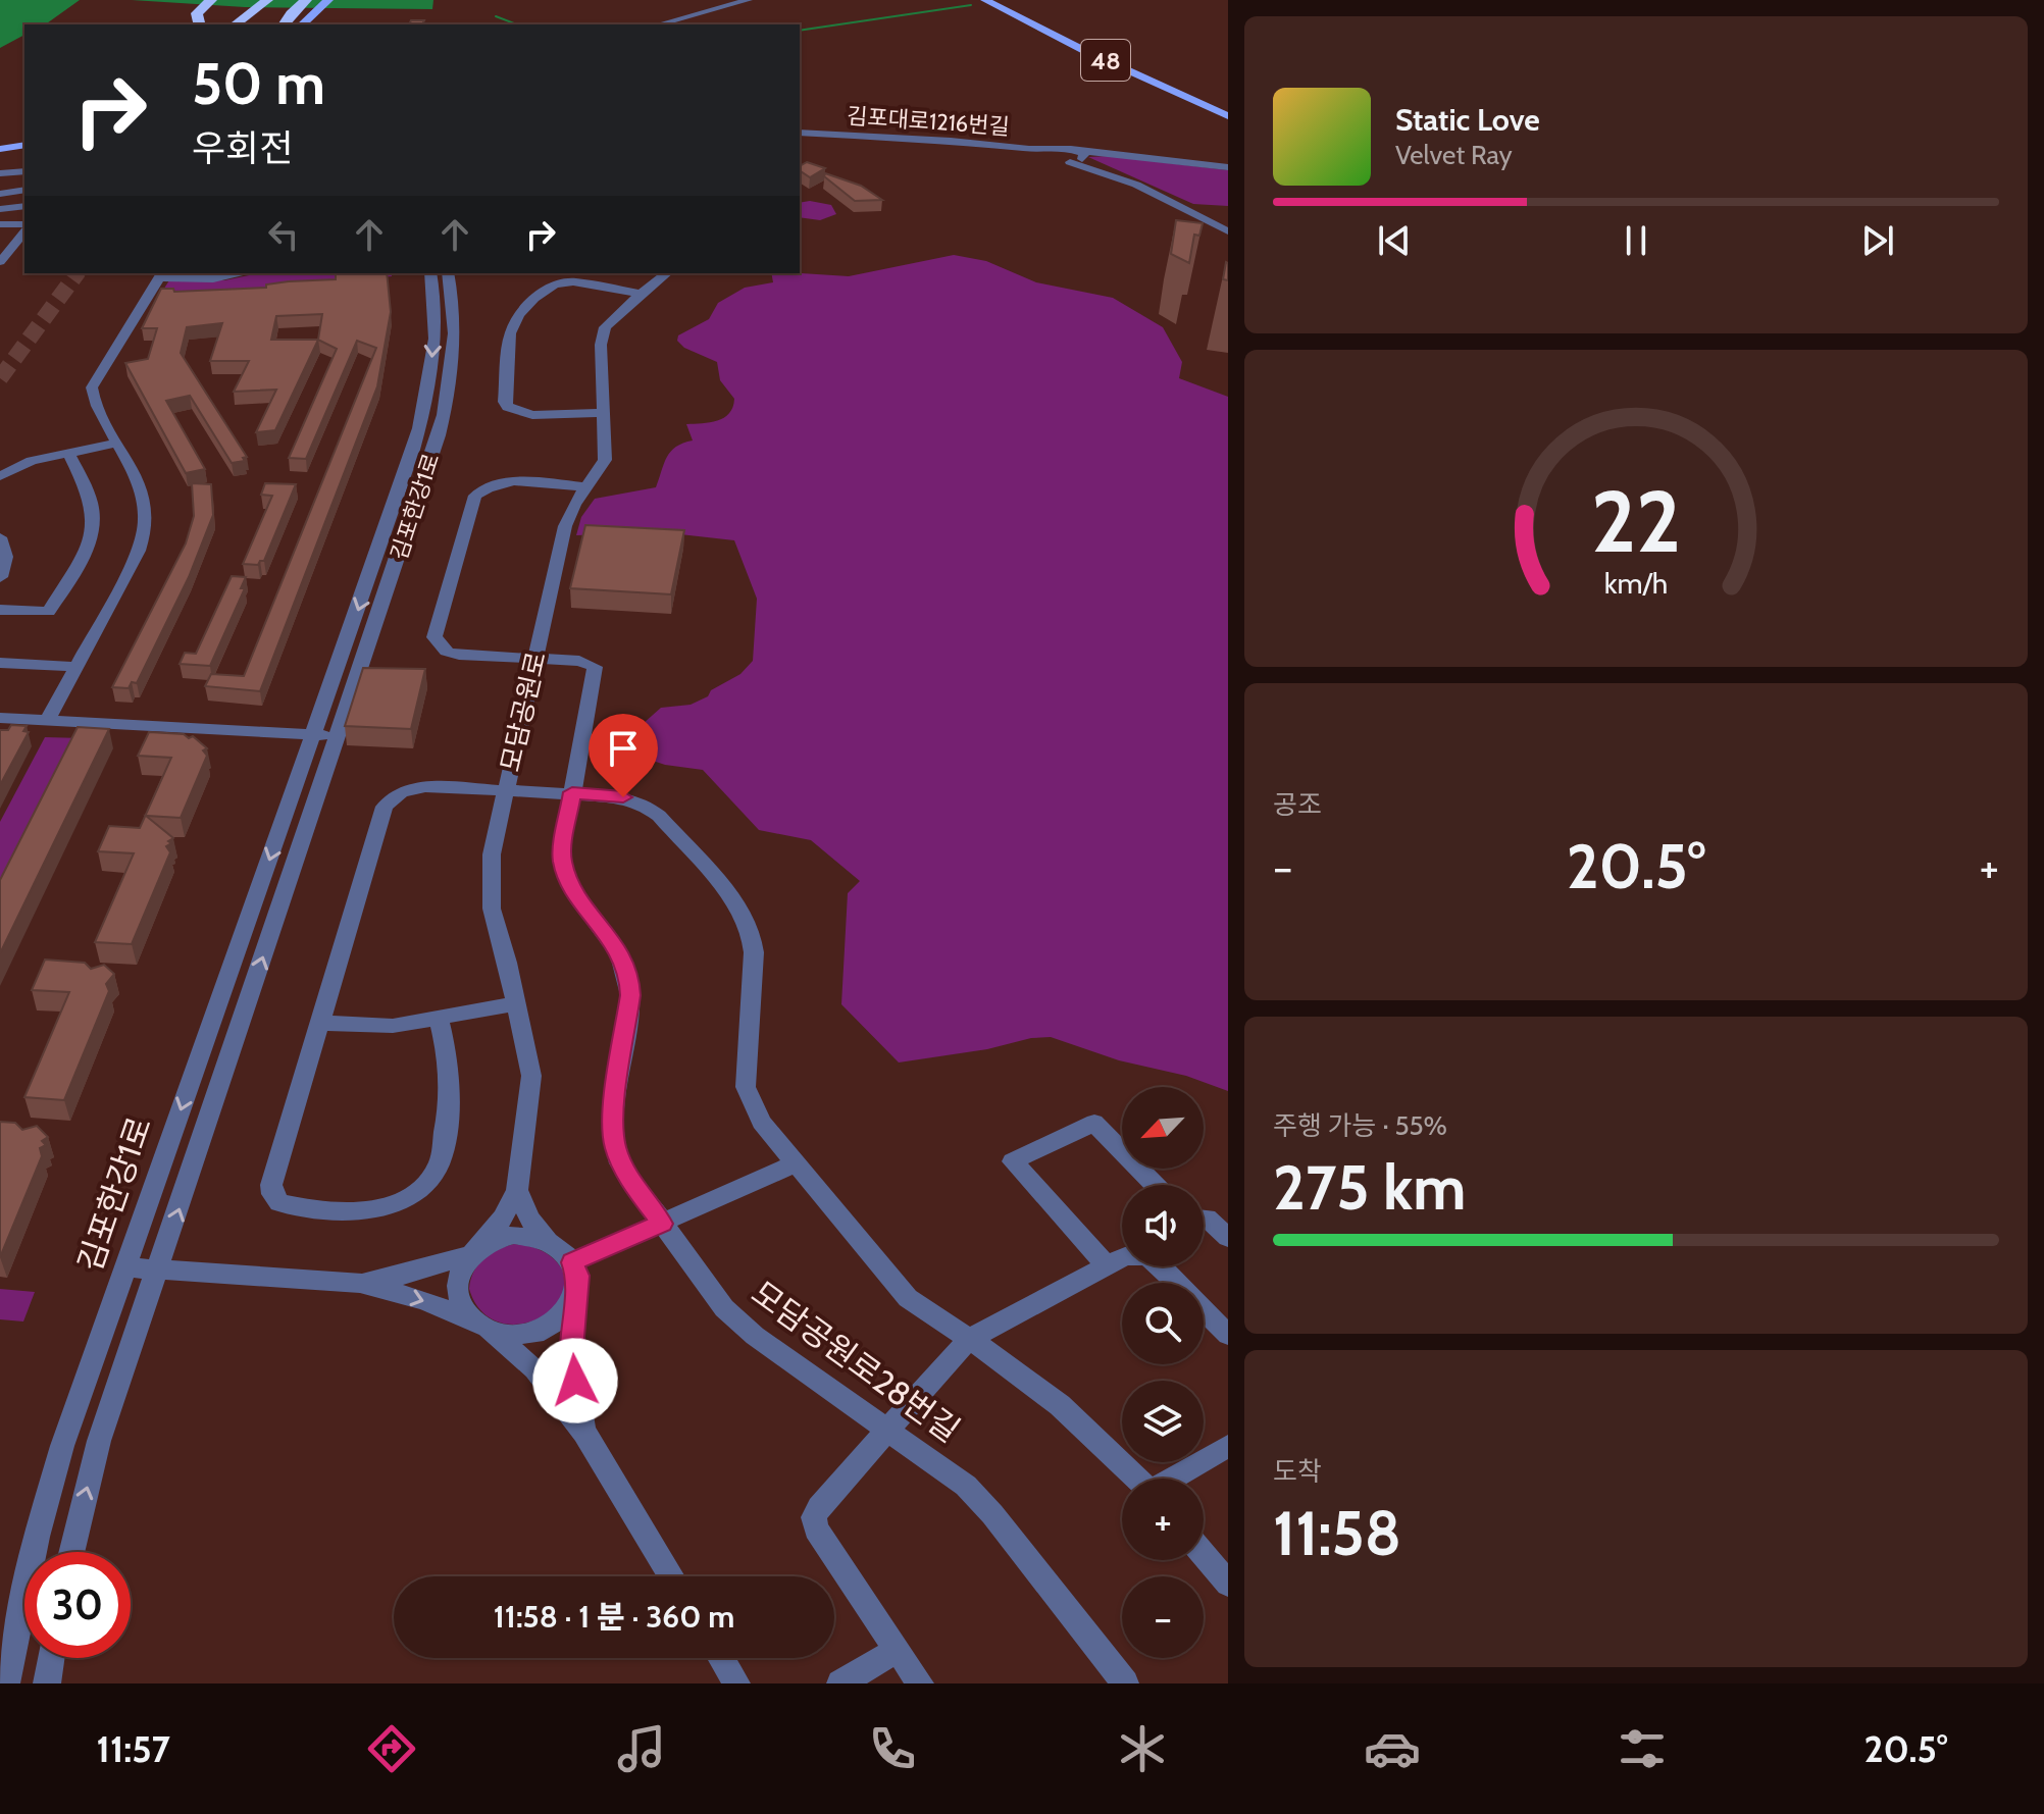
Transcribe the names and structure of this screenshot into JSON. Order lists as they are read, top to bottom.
{
  "streets": {
    "main road": ["48"],
    "street": [
      "김포대로1216번길",
      "김포한강1로",
      "모담공원로",
      "모담공원로28번길"
    ]
  },
  "crossings": [
    ["모담공원로", "모담공원로28번길"]
  ],
  "north": "bottom left",
  "page": {
    "turn": ["50 m", "우회전"],
    "song": ["Static Love", "Velvet Ray"],
    "tile": [
      "공조",
      ["주행 가능 · 55%", "275 km"],
      ["도착", "11:58"]
    ],
    "heat": ["−", "20.5°", "+"],
    "map_buttons": ["+", "−"],
    "limit": "30",
    "trip": "11:58 · 1 분 · 360 m",
    "tabs": ["11:57", "20.5°"],
    "gauge": ["22", "km/h"]
  }
}
